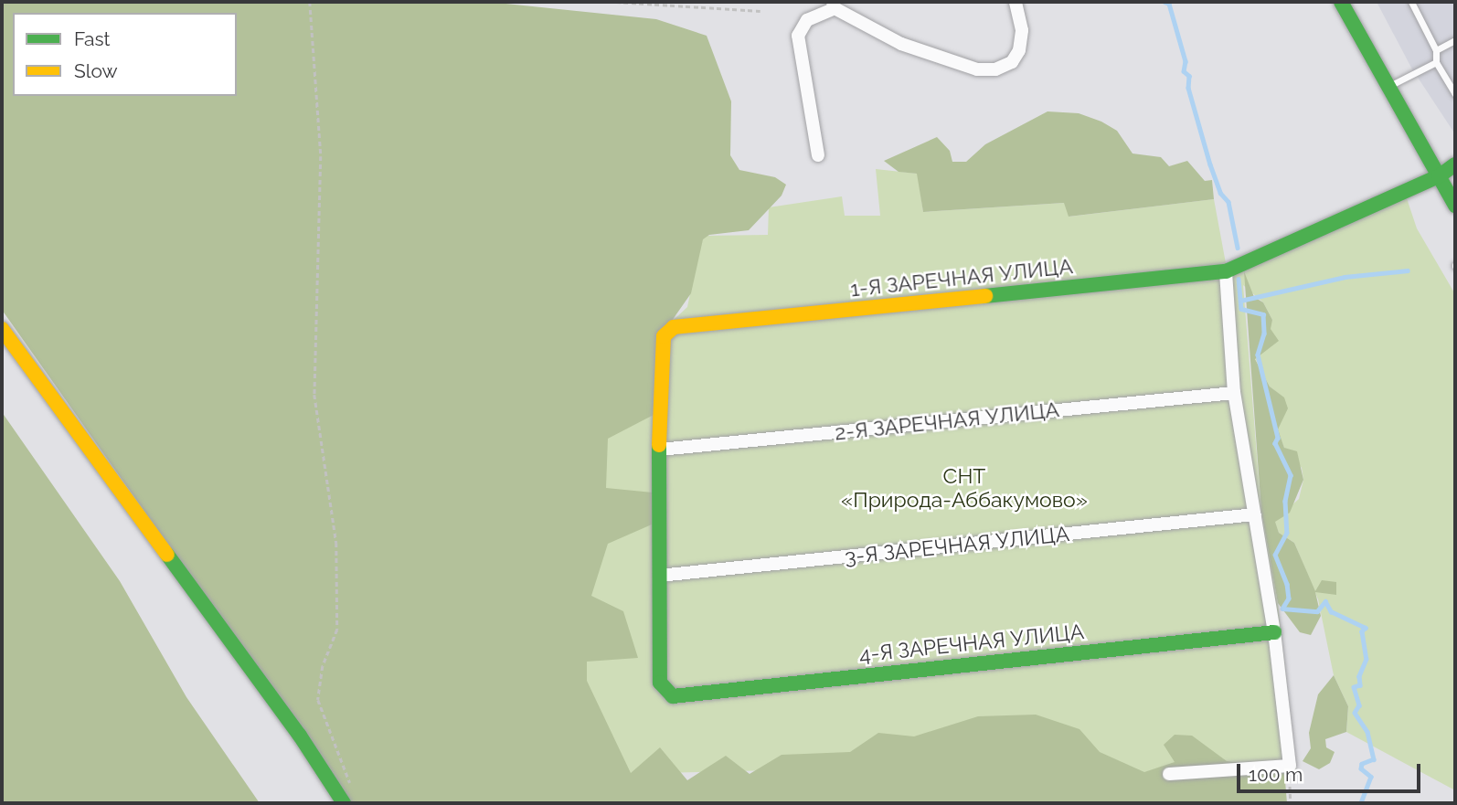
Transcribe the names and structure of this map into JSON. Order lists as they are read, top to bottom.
{
  "streets": {
    "street": [
      "1-Я ЗАРЕЧНАЯ УЛИЦА",
      "2-Я ЗАРЕЧНАЯ УЛИЦА",
      "3-Я ЗАРЕЧНАЯ УЛИЦА",
      "4-Я ЗАРЕЧНАЯ УЛИЦА"
    ]
  },
  "crossings": [
    ["1-Я ЗАРЕЧНАЯ УЛИЦА", "2-Я ЗАРЕЧНАЯ УЛИЦА"],
    ["1-Я ЗАРЕЧНАЯ УЛИЦА", "3-Я ЗАРЕЧНАЯ УЛИЦА"],
    ["1-Я ЗАРЕЧНАЯ УЛИЦА", "4-Я ЗАРЕЧНАЯ УЛИЦА"]
  ],
  "parks": ["СНТ «Природа-Аббакумово»"],
  "legend": ["Fast", "Slow"],
  "scale_bar": "100 m"
}
